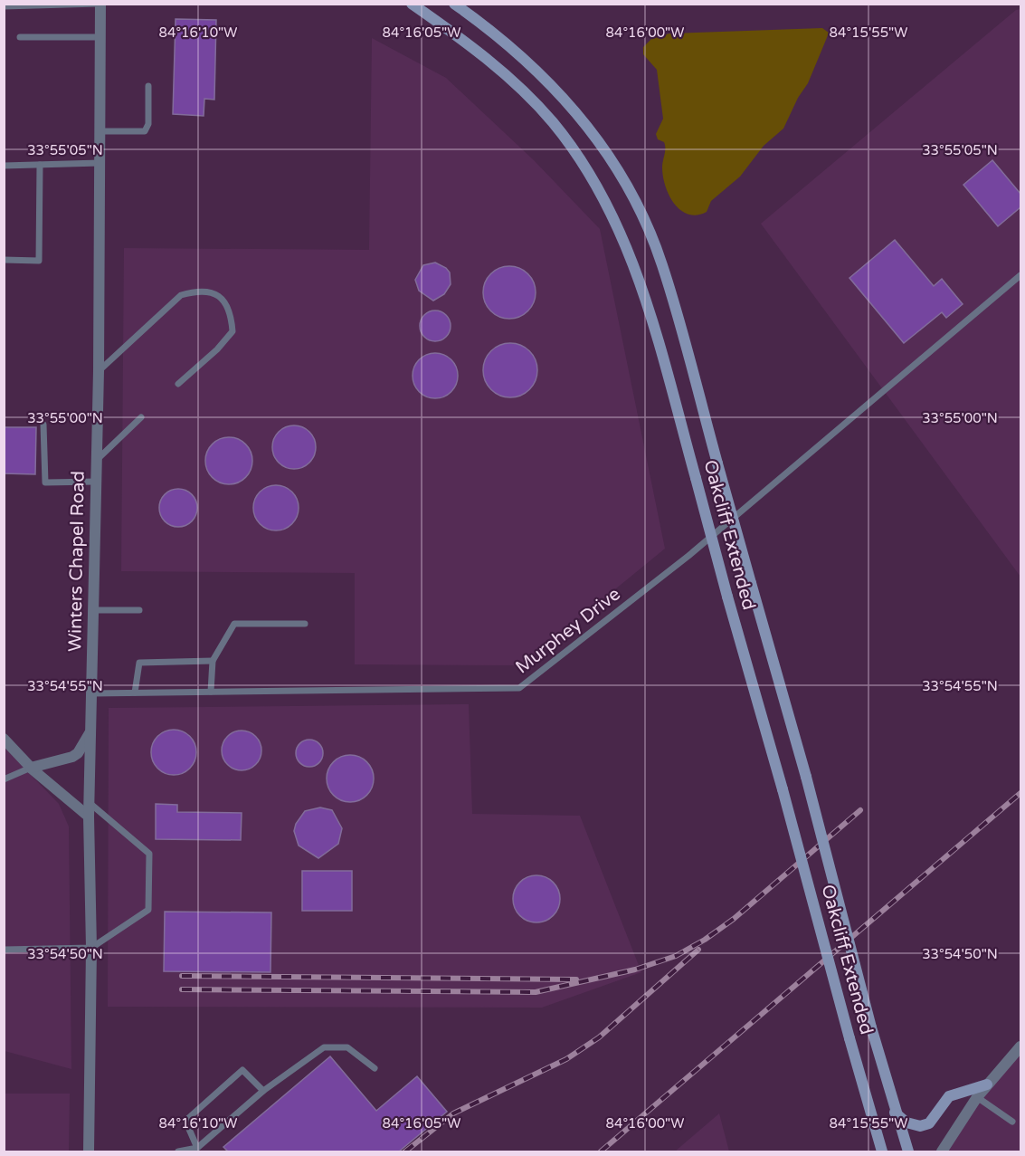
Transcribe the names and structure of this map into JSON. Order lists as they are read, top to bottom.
{
  "streets": {
    "main road": ["Oakcliff Extended"],
    "street": ["Winters Chapel Road"],
    "lane": ["Murphey Drive"]
  },
  "crossings": [
    ["Winters Chapel Road", "Murphey Drive"]
  ],
  "coordinates": [
    "84°16'10\"W",
    "84°16'05\"W",
    "84°16'00\"W",
    "84°15'55\"W",
    "33°55'05\"N",
    "33°55'00\"N",
    "33°54'55\"N",
    "33°54'50\"N"
  ]
}
